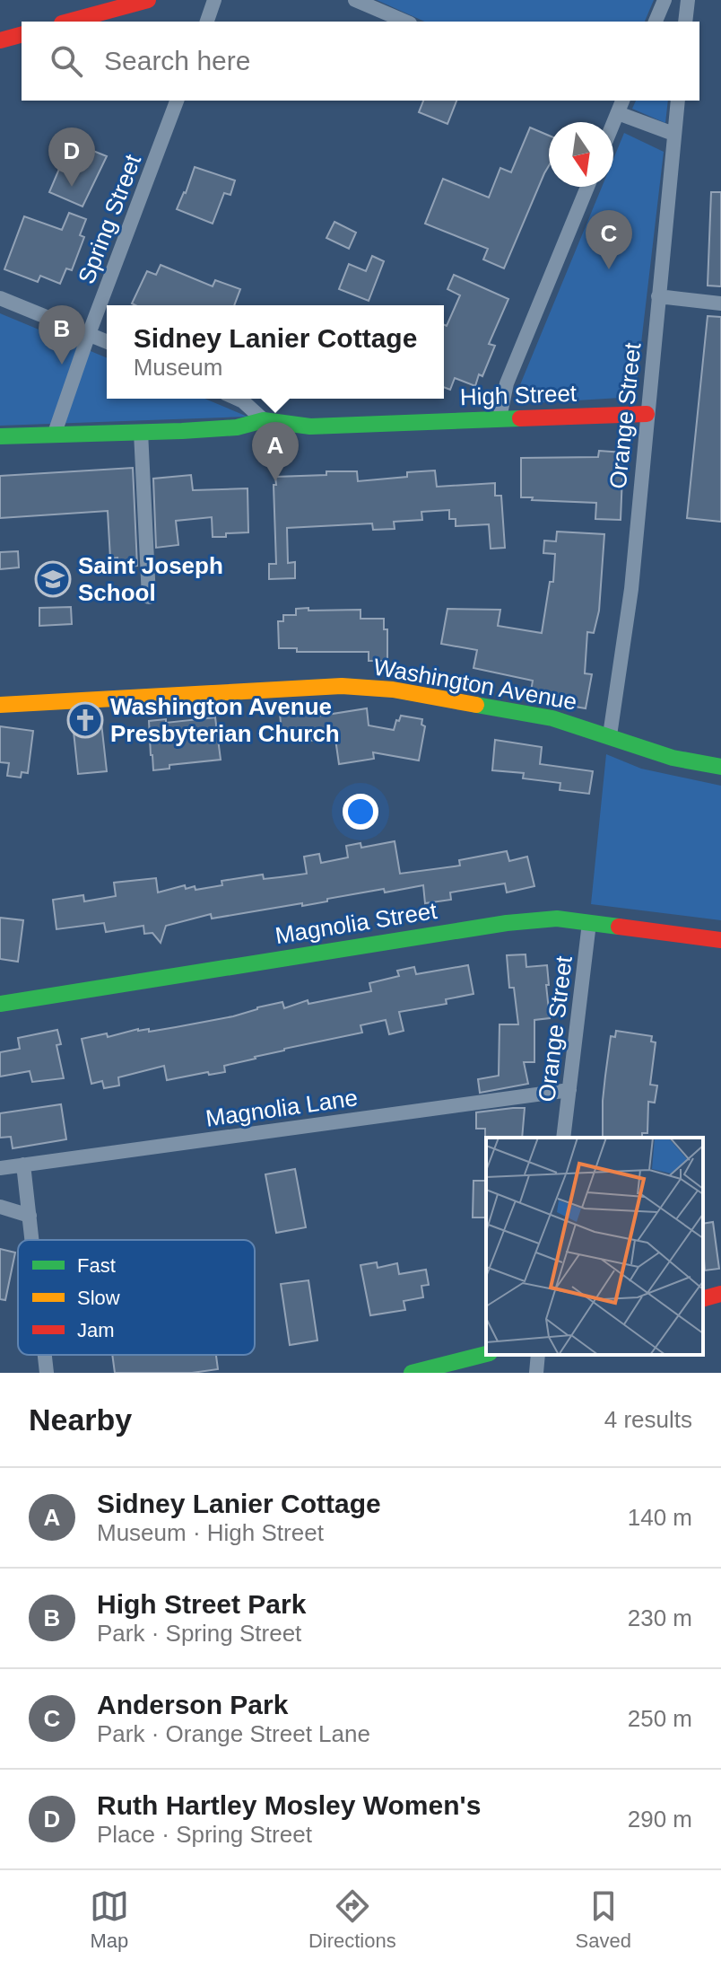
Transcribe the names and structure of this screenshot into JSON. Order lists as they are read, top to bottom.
{
  "streets": {
    "street": [
      "Spring Street",
      "High Street",
      "Orange Street",
      "Washington Avenue",
      "Magnolia Street",
      "Magnolia Lane"
    ]
  },
  "crossings": [
    ["Spring Street", "High Street"],
    ["High Street", "Orange Street"],
    ["Orange Street", "Washington Avenue"],
    ["Orange Street", "Magnolia Street"],
    ["Orange Street", "Magnolia Lane"]
  ],
  "places": {
    "school or university": ["Saint Joseph School"],
    "church": ["Washington Avenue Presbyterian Church"]
  },
  "legend": ["Fast", "Slow", "Jam"],
  "north": "bottom",
  "page": {
    "search": "Search here",
    "pins": [
      "D",
      "C",
      "B",
      "A"
    ],
    "popup": ["Sidney Lanier Cottage", "Museum"],
    "heading": ["Nearby", "4 results"],
    "list": [
      {
        "mark": "A",
        "name": "Sidney Lanier Cottage",
        "note": "Museum · High Street",
        "value": "140 m"
      },
      {
        "mark": "B",
        "name": "High Street Park",
        "note": "Park · Spring Street",
        "value": "230 m"
      },
      {
        "mark": "C",
        "name": "Anderson Park",
        "note": "Park · Orange Street Lane",
        "value": "250 m"
      },
      {
        "mark": "D",
        "name": "Ruth Hartley Mosley Women's",
        "note": "Place · Spring Street",
        "value": "290 m"
      }
    ],
    "nav": ["Map", "Directions", "Saved"]
  }
}
